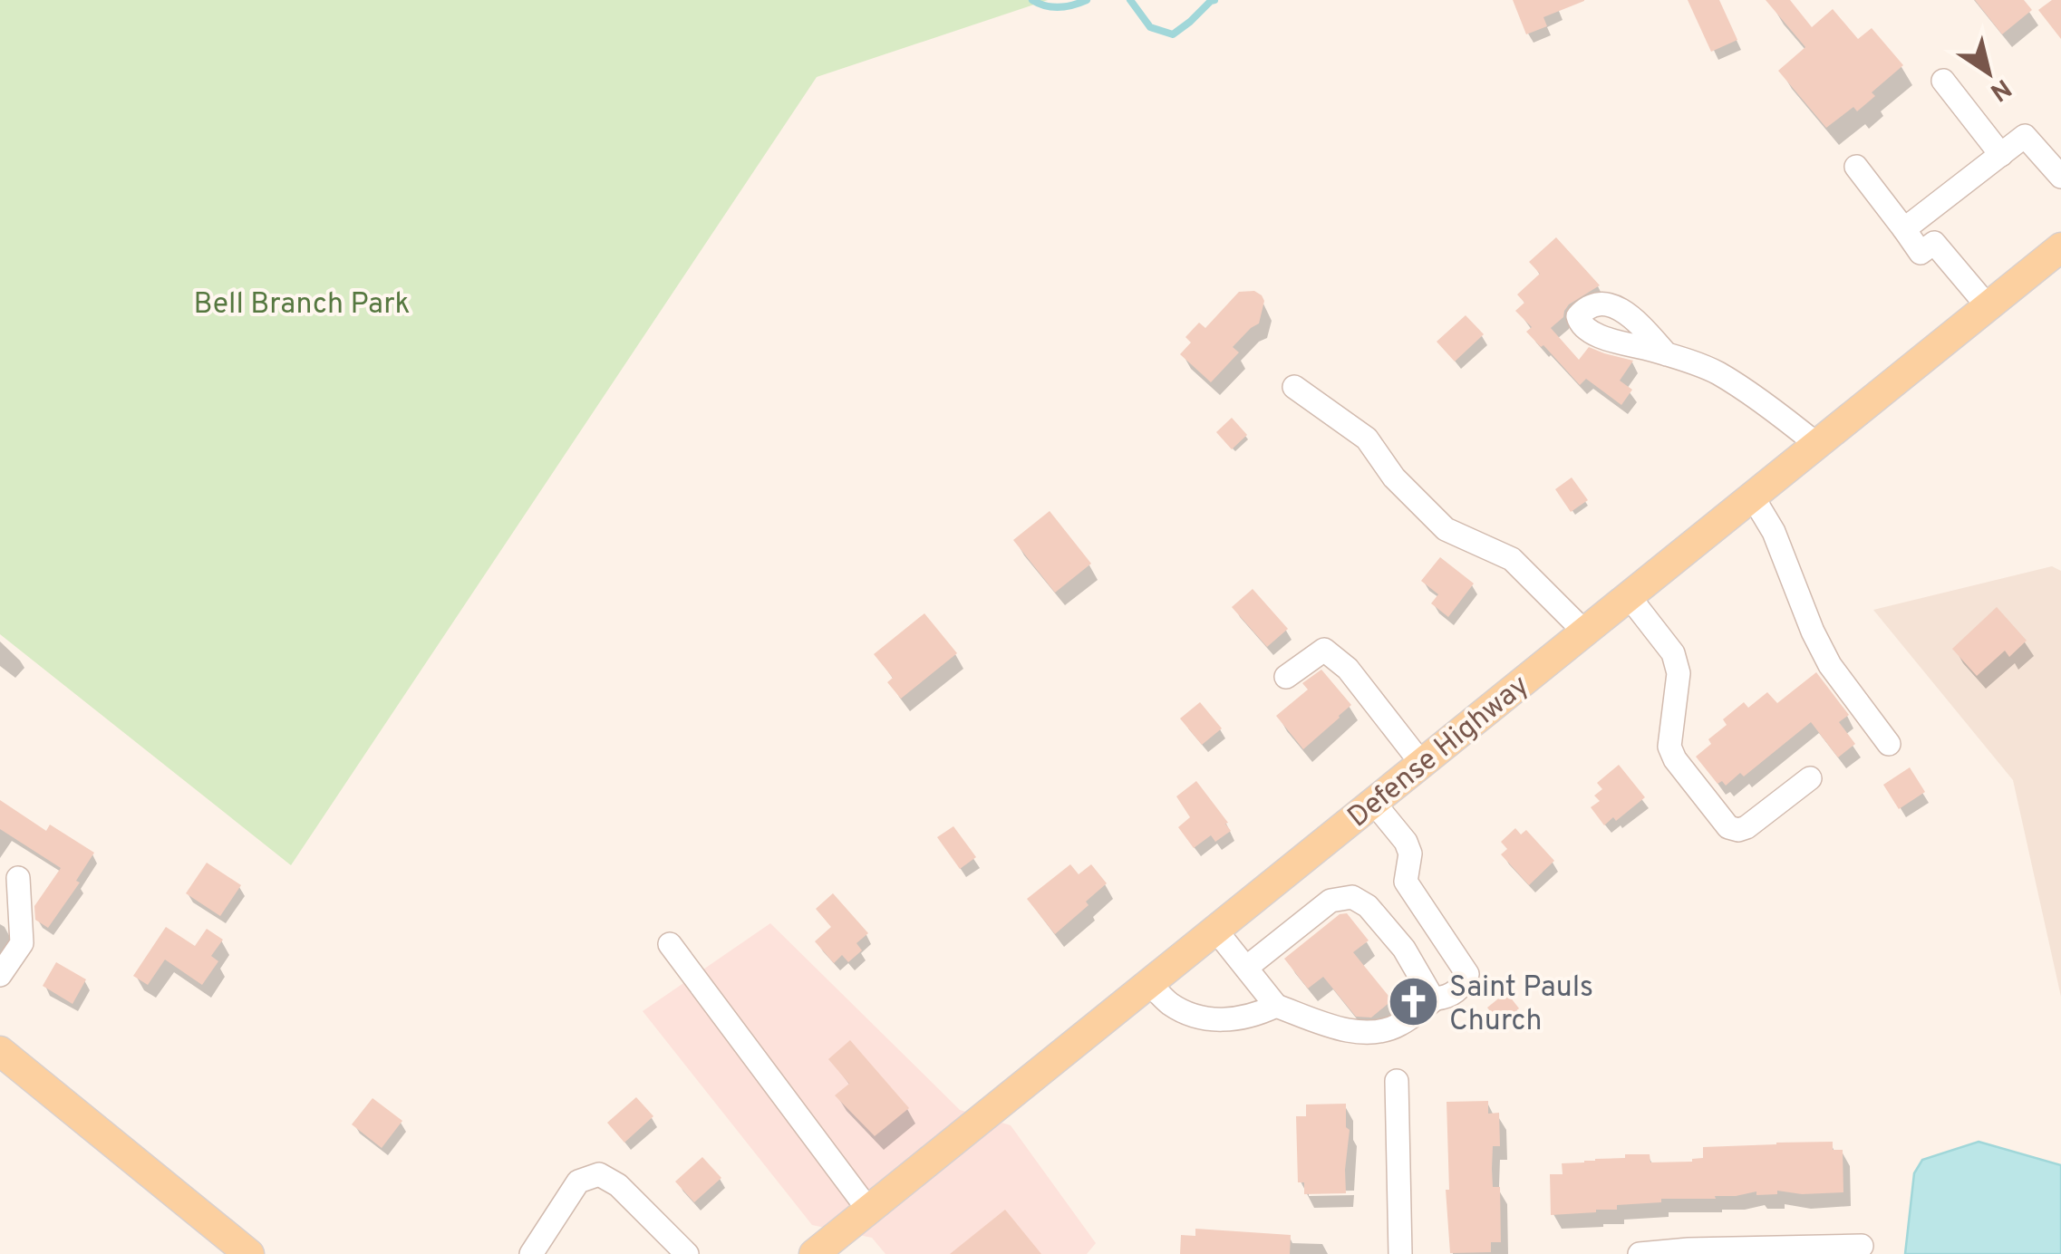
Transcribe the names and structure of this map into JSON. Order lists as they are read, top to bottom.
{
  "streets": {
    "main road": ["Defense Highway"]
  },
  "parks": ["Bell Branch Park"],
  "places": {
    "church": ["Saint Pauls Church"]
  },
  "north": "bottom right"
}
